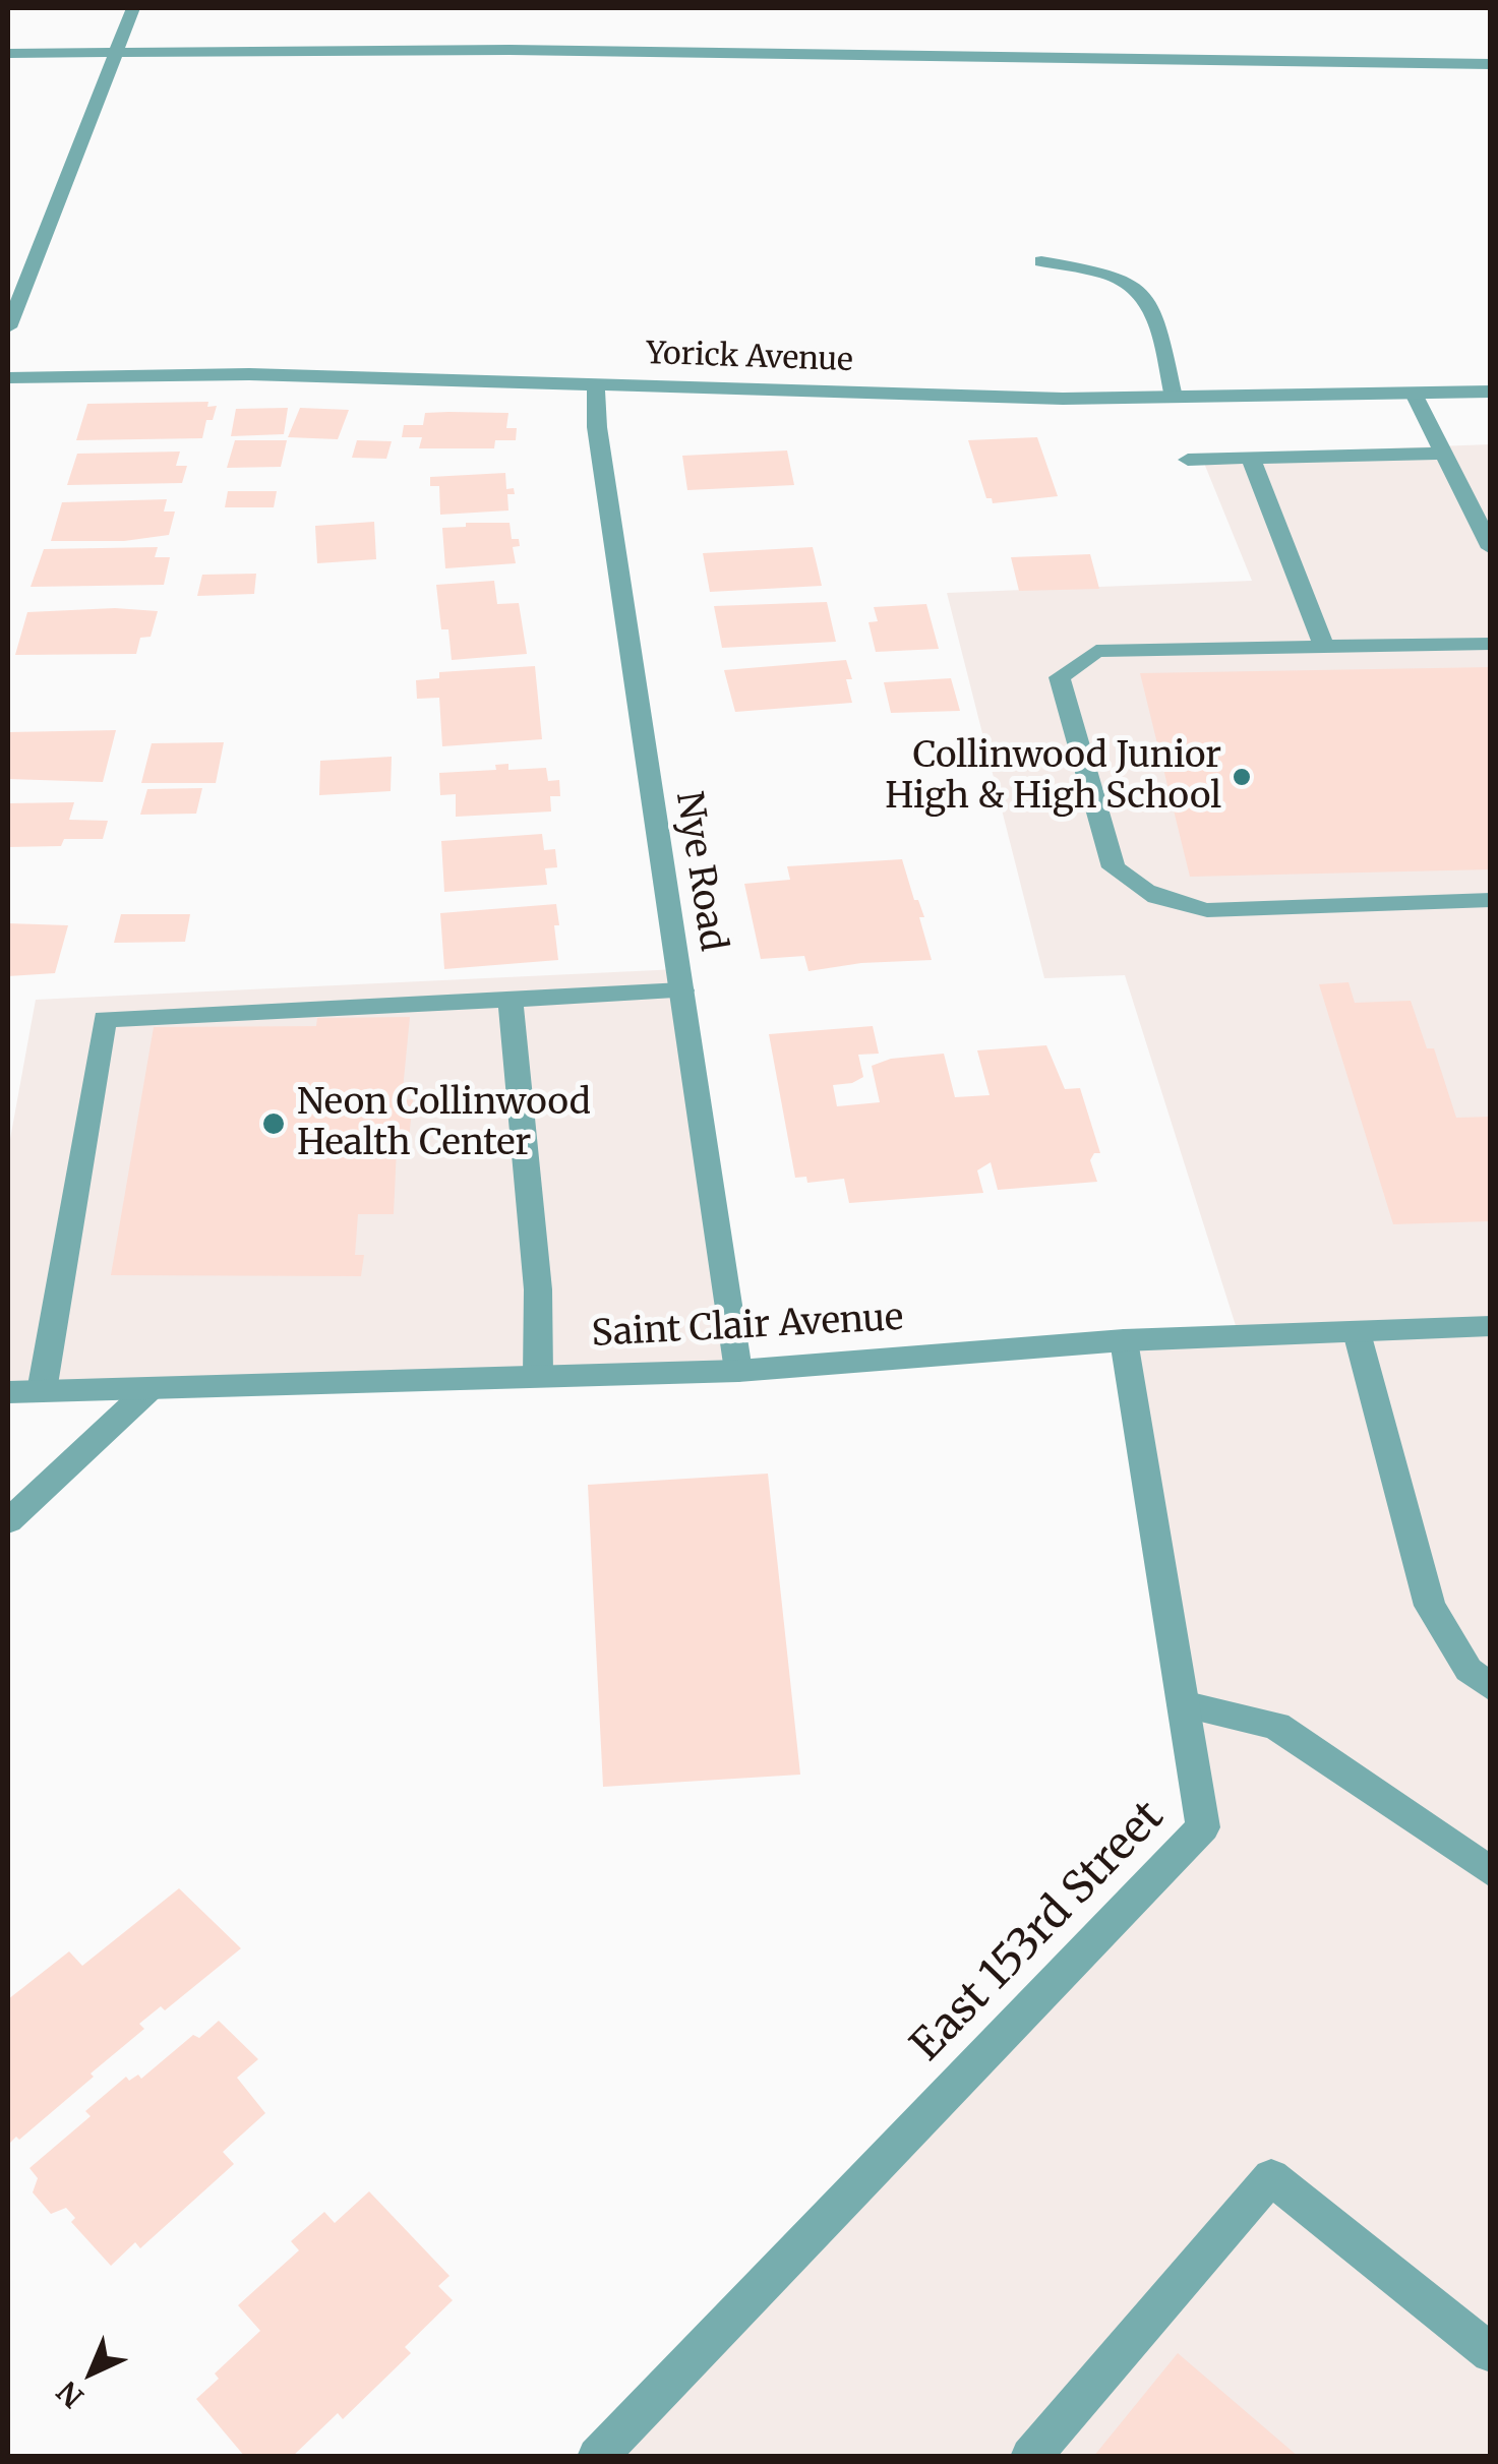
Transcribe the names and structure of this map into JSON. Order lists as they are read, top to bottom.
{
  "streets": {
    "street": [
      "Yorick Avenue",
      "Nye Road",
      "Saint Clair Avenue",
      "East 153rd Street"
    ]
  },
  "crossings": [
    ["Yorick Avenue", "Nye Road"],
    ["Nye Road", "Saint Clair Avenue"],
    ["Saint Clair Avenue", "East 153rd Street"]
  ],
  "places": ["Collinwood Junior High & High School", "Neon Collinwood Health Center"],
  "north": "bottom left"
}
